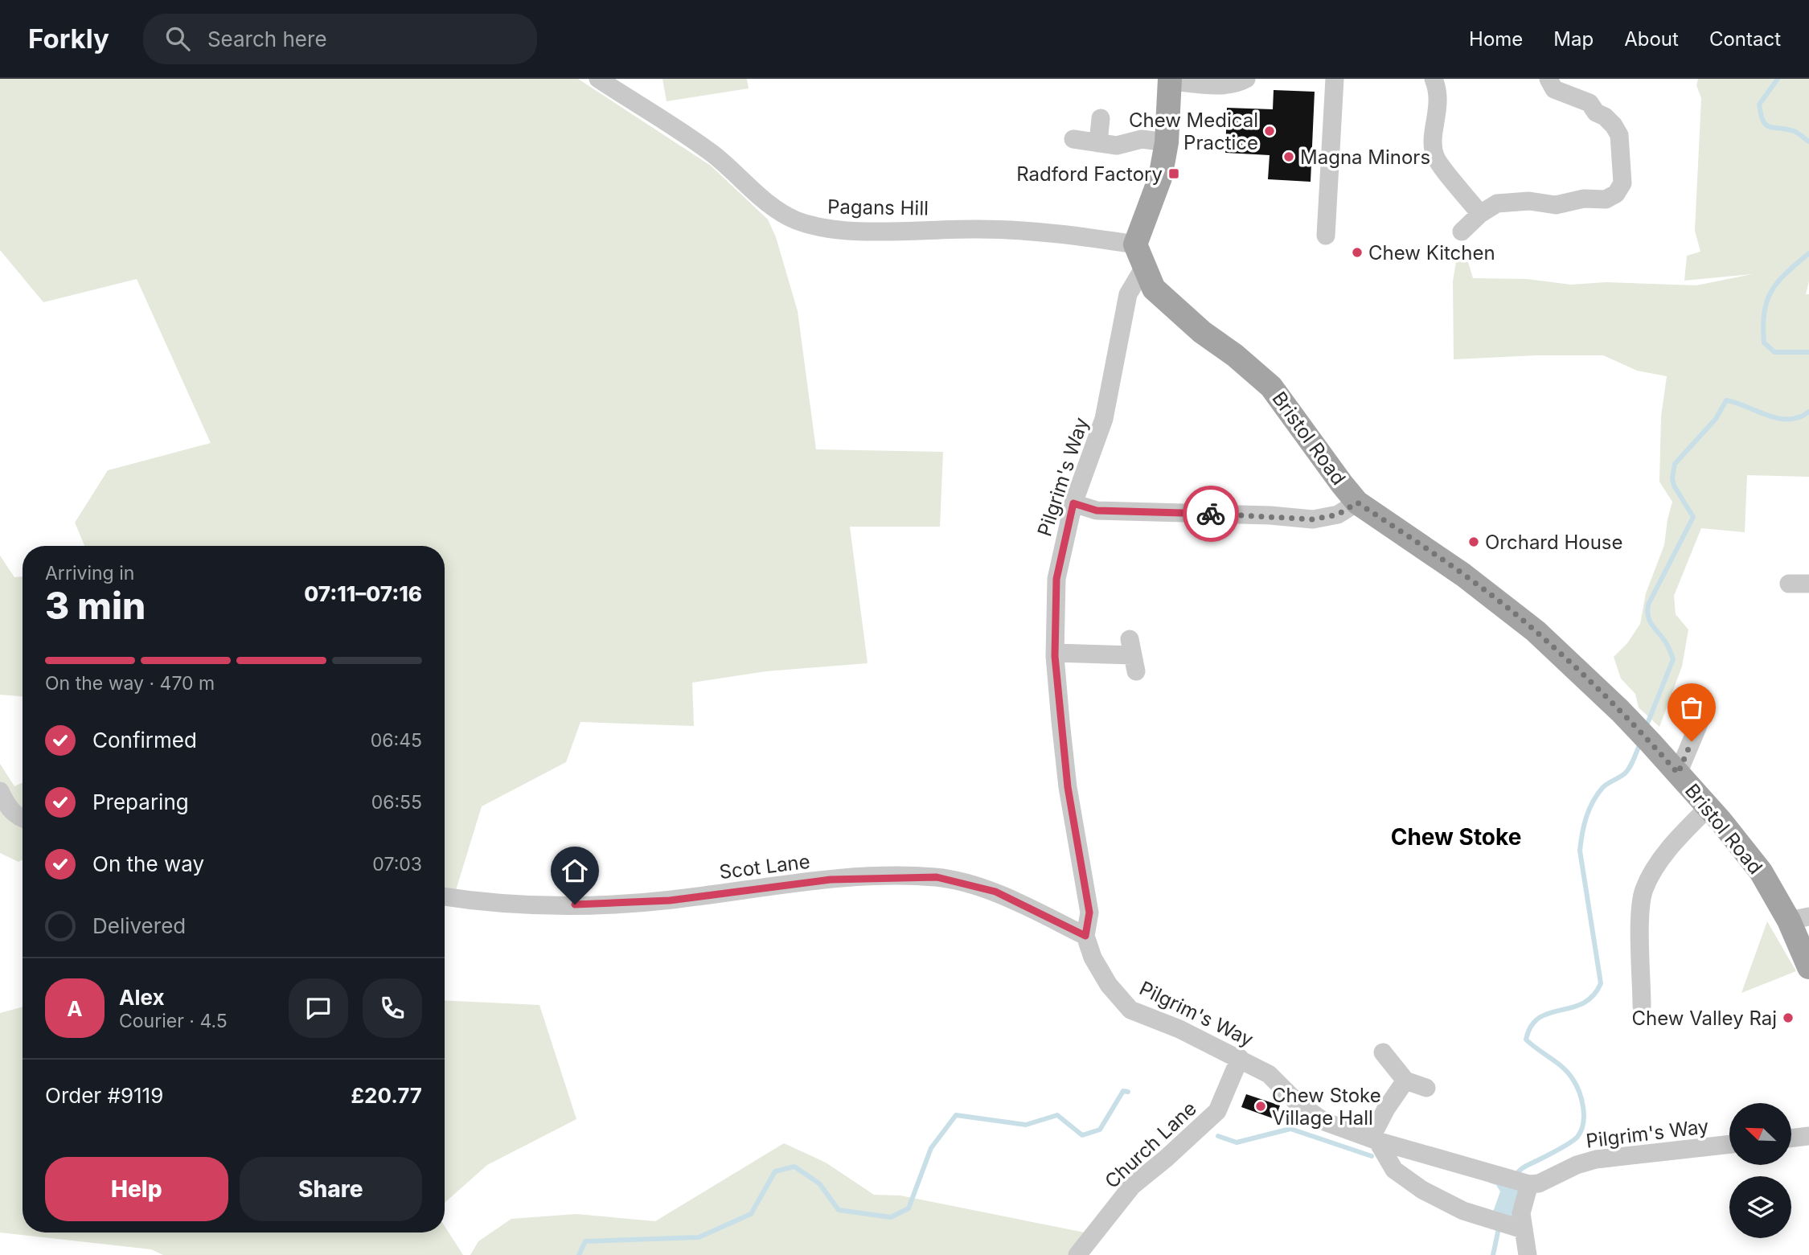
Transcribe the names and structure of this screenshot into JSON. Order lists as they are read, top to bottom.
{
  "streets": {
    "main road": ["Bristol Road"],
    "street": [
      "Pagans Hill",
      "Pilgrim's Way",
      "Scot Lane",
      "Church Lane"
    ]
  },
  "crossings": [
    ["Pagans Hill", "Bristol Road"],
    ["Bristol Road", "Pilgrim's Way"],
    ["Pilgrim's Way", "Scot Lane"],
    ["Pilgrim's Way", "Church Lane"]
  ],
  "districts": ["Chew Stoke"],
  "places": {
    "other": [
      "Chew Medical Practice",
      "Magna Minors",
      "Chew Kitchen",
      "Orchard House",
      "Chew Valley Raj",
      "Chew Stoke Village Hall"
    ],
    "transit": ["Radford Factory"]
  },
  "north": "top left",
  "page": {
    "header": "Forkly",
    "search": "Search here",
    "nav": [
      "Home",
      "Map",
      "About",
      "Contact"
    ],
    "heading": ["3 min", "Arriving in", "07:11–07:16"],
    "panel": [
      "Alex",
      "Courier · 4.5",
      "Order #9119",
      "£20.77"
    ],
    "bar": "On the way · 470 m",
    "list": [
      ["Confirmed", "06:45"],
      ["Preparing", "06:55"],
      ["On the way", "07:03"],
      "Delivered"
    ],
    "round": "A",
    "buttons": ["Help", "Share"]
  }
}
